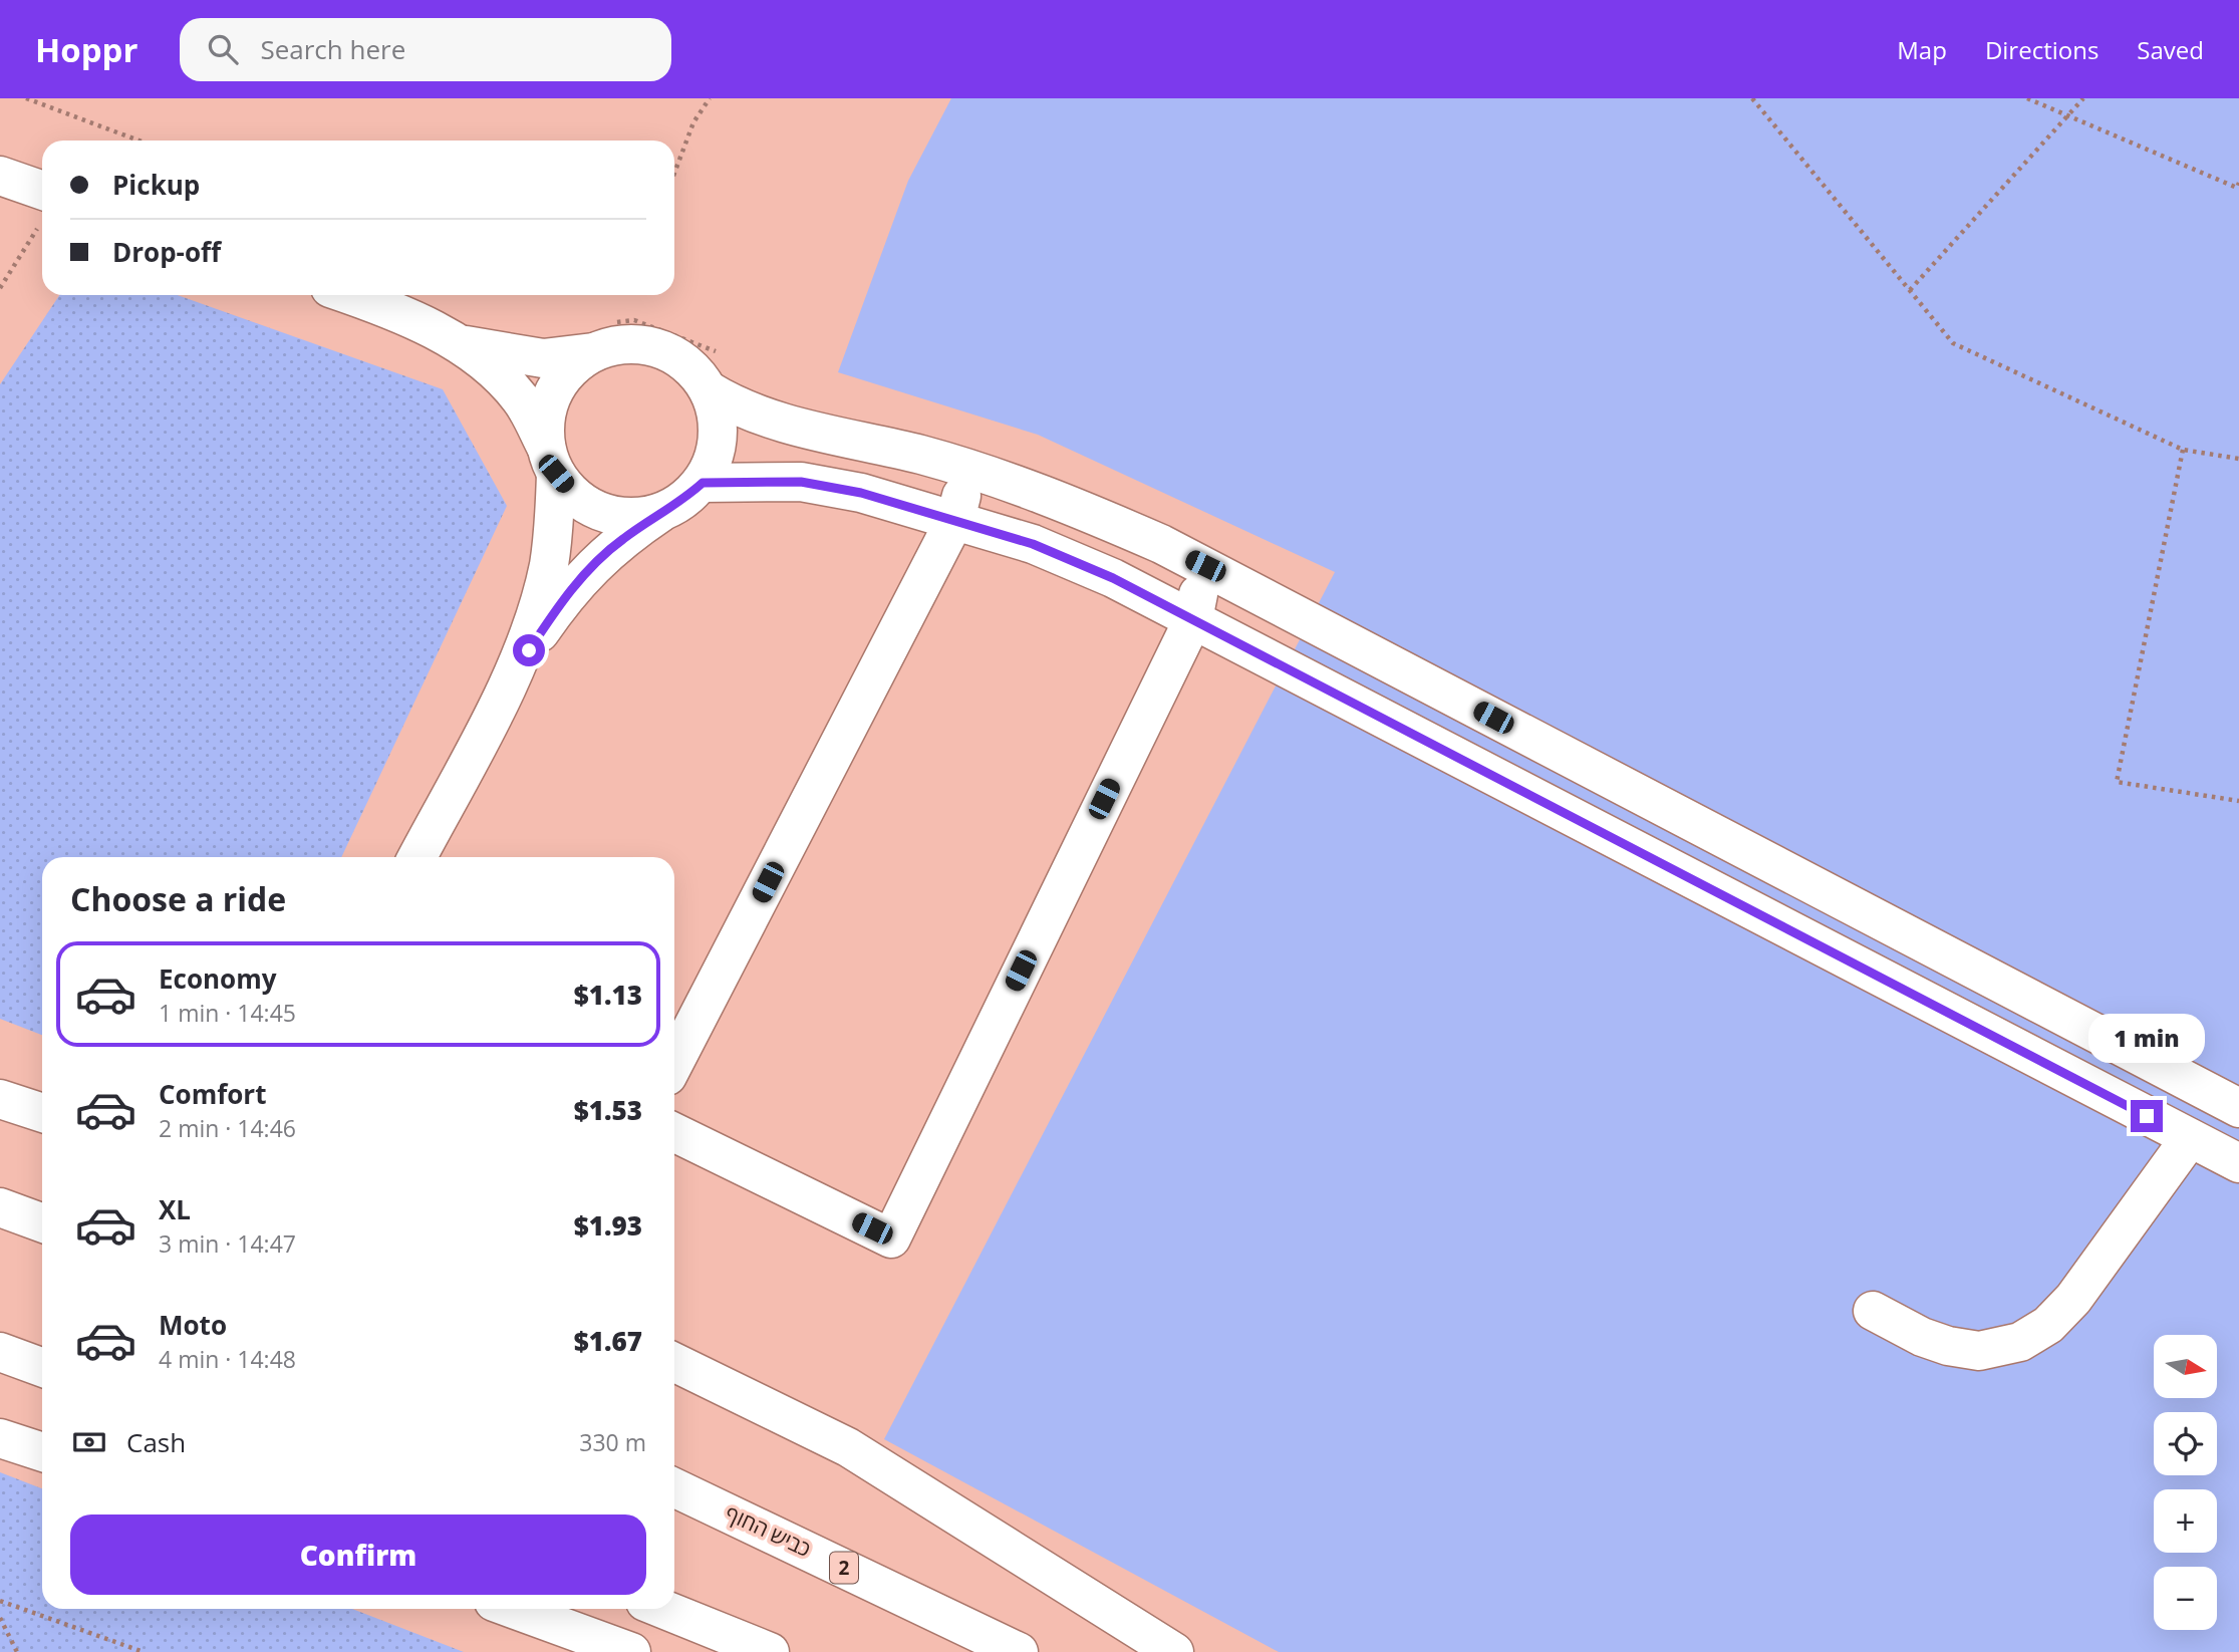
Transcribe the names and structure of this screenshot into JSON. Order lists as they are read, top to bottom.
{
  "streets": {
    "main road": ["כביש החוף", "2"]
  },
  "north": "right",
  "page": {
    "header": "Hoppr",
    "search": "Search here",
    "nav": ["Map", "Directions", "Saved"],
    "banner": ["Pickup", "Drop-off"],
    "heading": "Choose a ride",
    "list": [
      {
        "name": "Economy",
        "note": "1 min · 14:45",
        "value": "$1.13"
      },
      {
        "name": "Comfort",
        "note": "2 min · 14:46",
        "value": "$1.53"
      },
      {
        "name": "XL",
        "note": "3 min · 14:47",
        "value": "$1.93"
      },
      {
        "name": "Moto",
        "note": "4 min · 14:48",
        "value": "$1.67"
      }
    ],
    "bubble": "1 min",
    "map_buttons": ["+", "−"],
    "pay": ["Cash", "330 m"],
    "buttons": "Confirm"
  }
}
